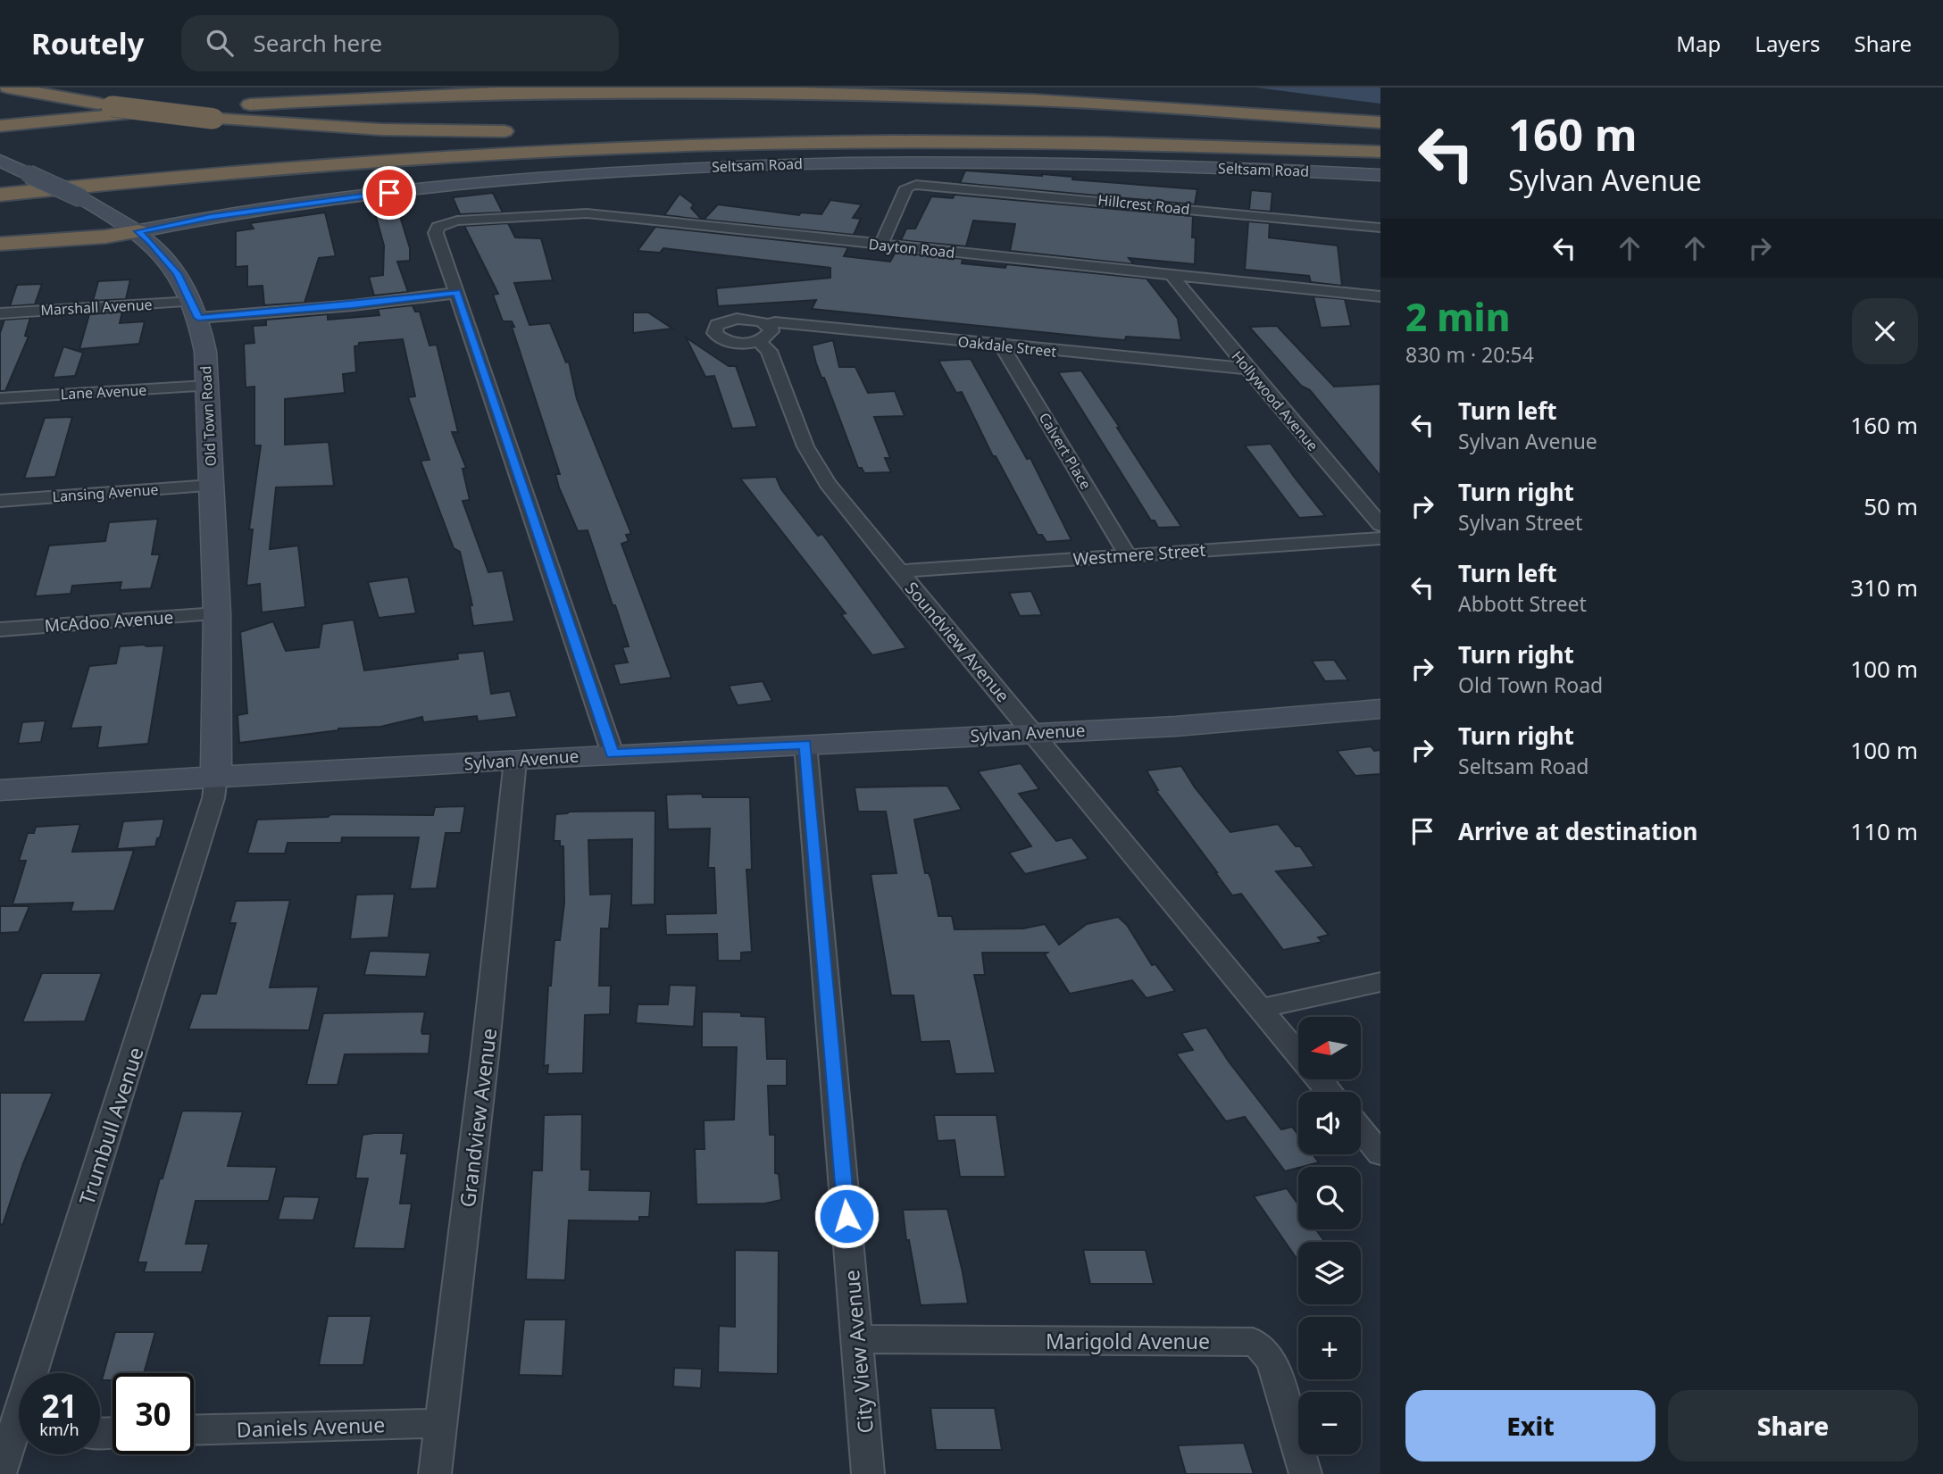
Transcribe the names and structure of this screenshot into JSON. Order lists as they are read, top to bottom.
{
  "streets": {
    "main road": ["Seltsam Road", "Old Town Road", "Sylvan Avenue"],
    "street": [
      "Hillcrest Road",
      "Dayton Road",
      "Marshall Avenue",
      "Oakdale Street",
      "Lane Avenue",
      "Hollywood Avenue",
      "Calvert Place",
      "Lansing Avenue",
      "Westmere Street",
      "McAdoo Avenue",
      "Soundview Avenue",
      "Grandview Avenue",
      "Trumbull Avenue",
      "Marigold Avenue",
      "City View Avenue",
      "Daniels Avenue"
    ]
  },
  "crossings": [
    ["Seltsam Road", "Old Town Road"],
    ["Hillcrest Road", "Dayton Road"],
    ["Dayton Road", "Marshall Avenue"],
    ["Dayton Road", "Hollywood Avenue"],
    ["Marshall Avenue", "Old Town Road"],
    ["Oakdale Street", "Hollywood Avenue"],
    ["Oakdale Street", "Calvert Place"],
    ["Oakdale Street", "Soundview Avenue"],
    ["Lane Avenue", "Old Town Road"],
    ["Old Town Road", "Lansing Avenue"],
    ["Old Town Road", "McAdoo Avenue"],
    ["Old Town Road", "Sylvan Avenue"],
    ["Old Town Road", "Trumbull Avenue"],
    ["Calvert Place", "Westmere Street"],
    ["Westmere Street", "Soundview Avenue"],
    ["Soundview Avenue", "Sylvan Avenue"],
    ["Sylvan Avenue", "Grandview Avenue"],
    ["Sylvan Avenue", "Trumbull Avenue"],
    ["Sylvan Avenue", "City View Avenue"],
    ["Grandview Avenue", "Daniels Avenue"],
    ["Marigold Avenue", "City View Avenue"]
  ],
  "north": "left",
  "page": {
    "header": "Routely",
    "search": "Search here",
    "nav": ["Map", "Layers", "Share"],
    "turn": ["160 m", "Sylvan Avenue"],
    "heading": ["2 min", "830 m · 20:54"],
    "list": [
      {
        "name": "Turn left",
        "note": "Sylvan Avenue",
        "value": "160 m"
      },
      {
        "name": "Turn right",
        "note": "Sylvan Street",
        "value": "50 m"
      },
      {
        "name": "Turn left",
        "note": "Abbott Street",
        "value": "310 m"
      },
      {
        "name": "Turn right",
        "note": "Old Town Road",
        "value": "100 m"
      },
      {
        "name": "Turn right",
        "note": "Seltsam Road",
        "value": "100 m"
      },
      {
        "name": "Arrive at destination",
        "value": "110 m"
      }
    ],
    "map_buttons": ["+", "−"],
    "speed": "21 km/h",
    "limit": "30",
    "buttons": ["Exit", "Share"]
  }
}
